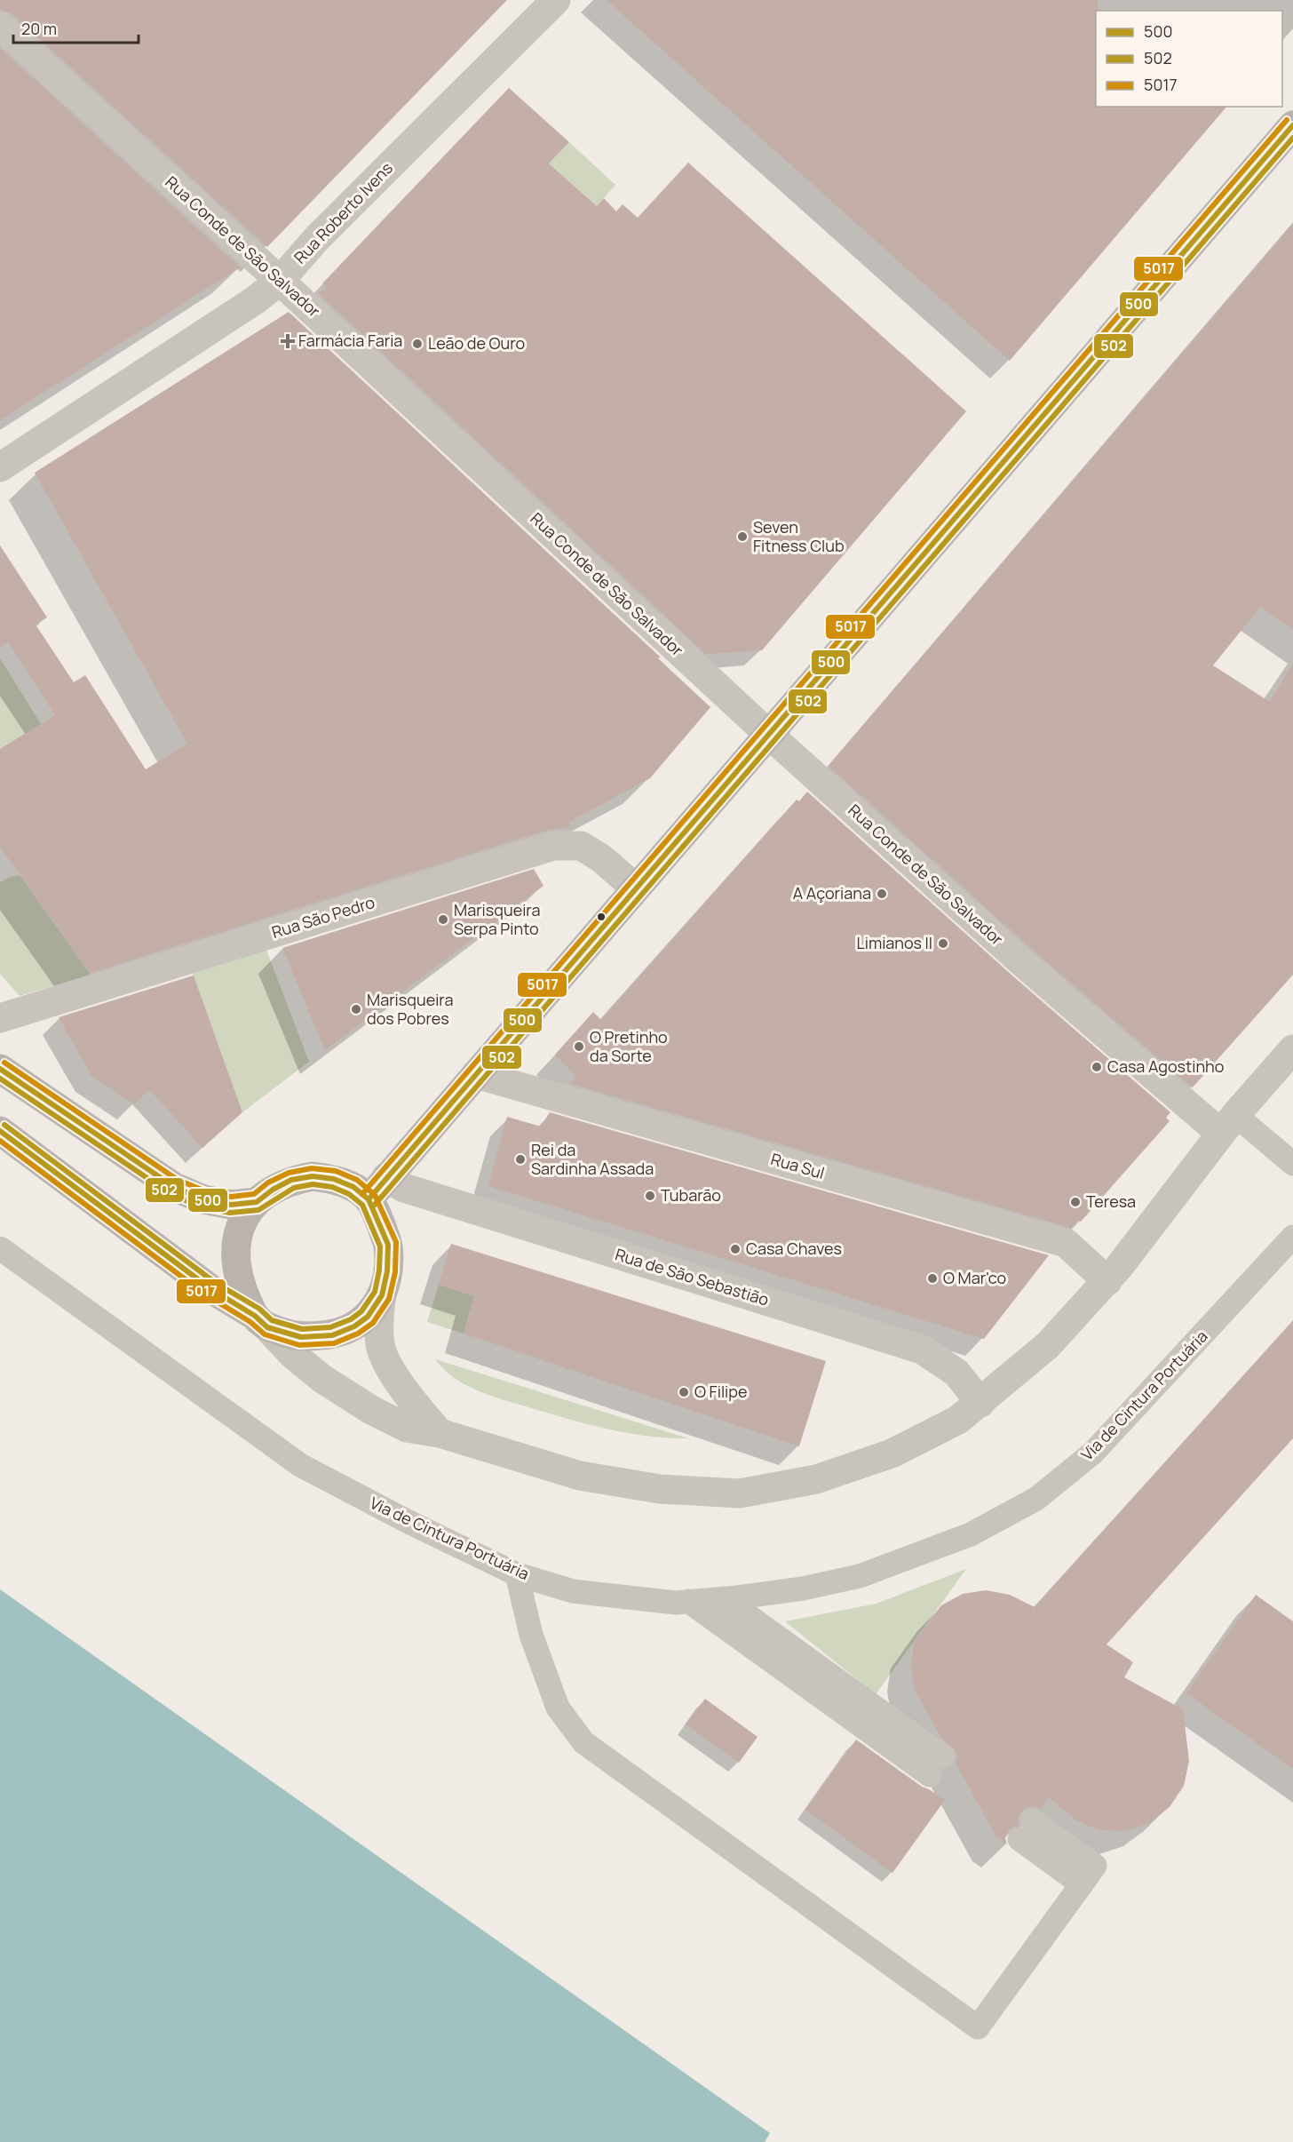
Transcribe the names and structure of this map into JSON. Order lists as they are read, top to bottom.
{
  "streets": {
    "street": [
      "Rua Roberto Ivens",
      "Rua Conde de São Salvador",
      "Rua São Pedro",
      "Rua Sul",
      "Rua de São Sebastião"
    ],
    "lane": ["Via de Cintura Portuária"]
  },
  "crossings": [
    ["Rua Roberto Ivens", "Rua Conde de São Salvador"]
  ],
  "places": {
    "health": ["Farmácia Faria"],
    "other": [
      "Leão de Ouro",
      "Seven Fitness Club",
      "A Açoriana",
      "Marisqueira Serpa Pinto",
      "Limianos II",
      "Marisqueira dos Pobres",
      "O Pretinho da Sorte",
      "Casa Agostinho",
      "Rei da Sardinha Assada",
      "Tubarão",
      "Teresa",
      "Casa Chaves",
      "O Mar'co",
      "O Filipe"
    ]
  },
  "lines": ["transit line 5017", "transit line 500", "transit line 502"],
  "legend": ["500", "502", "5017"],
  "scale_bar": "20 m"
}
